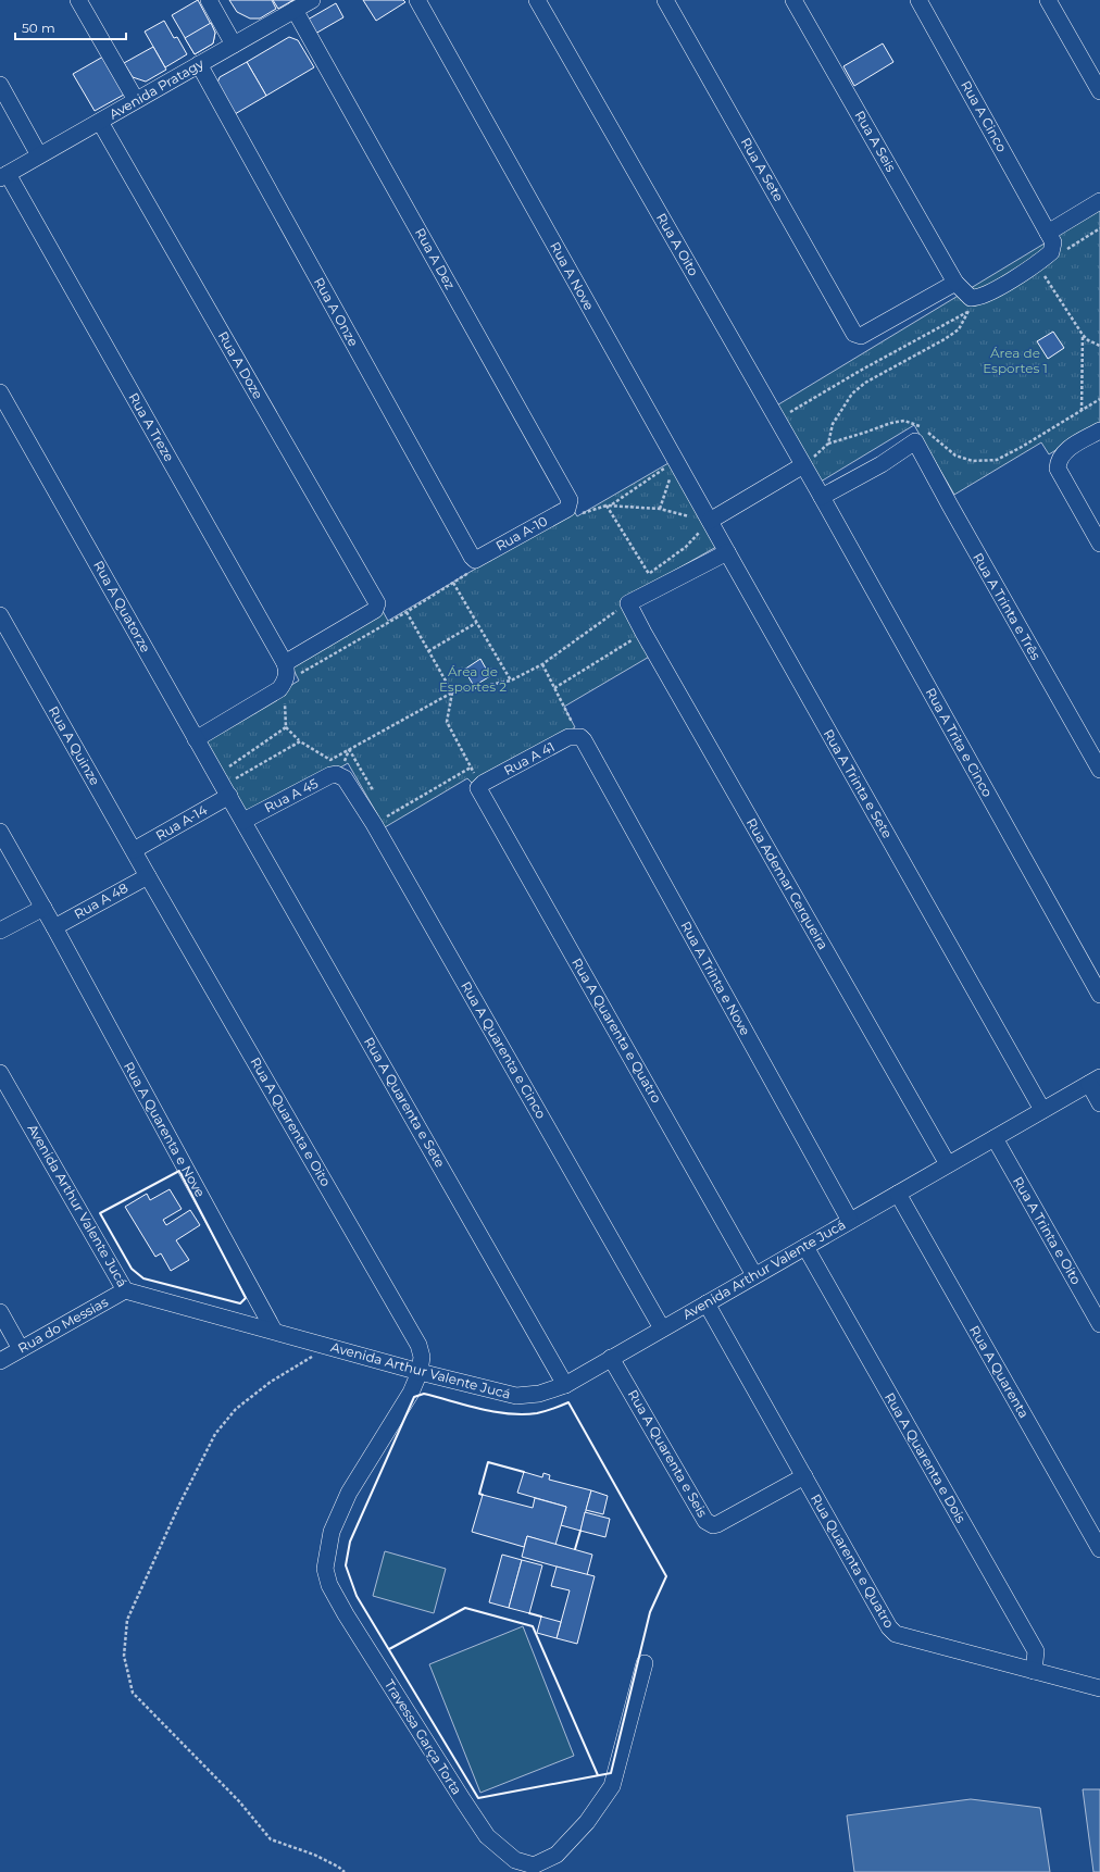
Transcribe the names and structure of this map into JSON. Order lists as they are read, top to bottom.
{
  "streets": {
    "street": [
      "Avenida Pratagy",
      "Rua A Cinco",
      "Rua A Seis",
      "Rua A Sete",
      "Rua A Oito",
      "Rua A Dez",
      "Rua A Nove",
      "Rua A Onze",
      "Rua A Doze",
      "Rua A Treze",
      "Rua A-10",
      "Rua A Quatorze",
      "Rua A Trinta e Três",
      "Rua A Trita e Cinco",
      "Rua A Quinze",
      "Rua A 41",
      "Rua A Trinta e Sete",
      "Rua A 45",
      "Rua A-14",
      "Rua Ademar Cerqueira",
      "Rua A 48",
      "Rua A Trinta e Nove",
      "Rua A Quarenta e Quatro",
      "Rua A Quarenta e Cinco",
      "Rua A Quarenta e Sete",
      "Rua A Quarenta e Oito",
      "Rua A Quarenta e Nove",
      "Avenida Arthur Valente Jucá",
      "Rua A Trinta e Oito",
      "Rua do Messias",
      "Rua A Quarenta",
      "Rua A Quarenta e Seis",
      "Rua A Quarenta e Dois",
      "Rua Quarenta e Quatro",
      "Travessa Garça Torta"
    ]
  },
  "crossings": [
    ["Avenida Pratagy", "Rua A Dez"],
    ["Avenida Pratagy", "Rua A Onze"],
    ["Avenida Pratagy", "Rua A Doze"],
    ["Avenida Pratagy", "Rua A Treze"],
    ["Rua A Cinco", "Rua A Seis"],
    ["Rua A Seis", "Rua A Sete"],
    ["Rua A Oito", "Rua A Trinta e Três"],
    ["Rua A Oito", "Rua A Trita e Cinco"],
    ["Rua A Dez", "Rua A-10"],
    ["Rua A Nove", "Rua A Trinta e Sete"],
    ["Rua A Onze", "Rua A-10"],
    ["Rua A Doze", "Rua A Treze"],
    ["Rua A Quatorze", "Rua A 45"],
    ["Rua A Quatorze", "Rua A-14"],
    ["Rua A Quatorze", "Rua A Quarenta e Sete"],
    ["Rua A Trinta e Três", "Rua A Trita e Cinco"],
    ["Rua A Quinze", "Rua A-14"],
    ["Rua A Quinze", "Rua A 48"],
    ["Rua A Quinze", "Rua A Quarenta e Oito"],
    ["Rua A 41", "Rua A Trinta e Nove"],
    ["Rua A 41", "Rua A Quarenta e Quatro"],
    ["Rua A Trinta e Sete", "Avenida Arthur Valente Jucá"],
    ["Rua A 45", "Rua A Quarenta e Cinco"],
    ["Rua A 45", "Rua A Quarenta e Sete"],
    ["Rua Ademar Cerqueira", "Avenida Arthur Valente Jucá"],
    ["Rua A 48", "Rua A Quarenta e Oito"],
    ["Rua A 48", "Rua A Quarenta e Nove"],
    ["Rua A Trinta e Nove", "Avenida Arthur Valente Jucá"],
    ["Rua A Quarenta e Quatro", "Avenida Arthur Valente Jucá"],
    ["Rua A Quarenta e Cinco", "Avenida Arthur Valente Jucá"],
    ["Rua A Quarenta e Sete", "Avenida Arthur Valente Jucá"],
    ["Rua A Quarenta e Oito", "Avenida Arthur Valente Jucá"],
    ["Rua A Quarenta e Oito", "Travessa Garça Torta"],
    ["Rua A Quarenta e Nove", "Avenida Arthur Valente Jucá"],
    ["Avenida Arthur Valente Jucá", "Rua A Trinta e Oito"],
    ["Avenida Arthur Valente Jucá", "Rua do Messias"],
    ["Avenida Arthur Valente Jucá", "Rua A Quarenta"],
    ["Avenida Arthur Valente Jucá", "Rua A Quarenta e Seis"],
    ["Avenida Arthur Valente Jucá", "Rua A Quarenta e Dois"],
    ["Avenida Arthur Valente Jucá", "Rua Quarenta e Quatro"],
    ["Avenida Arthur Valente Jucá", "Travessa Garça Torta"],
    ["Rua A Quarenta e Seis", "Rua Quarenta e Quatro"],
    ["Rua A Quarenta e Dois", "Rua Quarenta e Quatro"]
  ],
  "parks": ["Área de Esportes 1", "Área de Esportes 2"],
  "scale_bar": "50 m"
}
